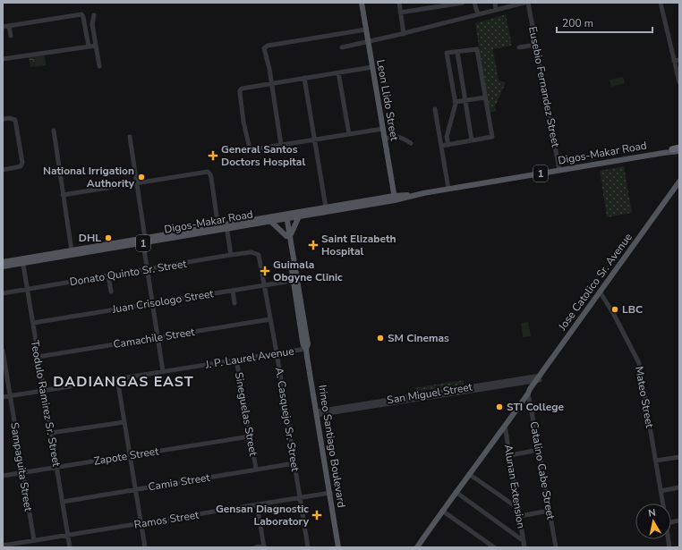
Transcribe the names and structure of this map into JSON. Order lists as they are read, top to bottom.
{
  "streets": {
    "main road": [
      "Leon Llido Street",
      "Digos-Makar Road",
      "1",
      "Jose Catolico Sr. Avenue",
      "Irineo Santiago Boulevard"
    ],
    "street": [
      "Eusebio Fernandez Street",
      "Donato Quinto Sr. Street",
      "Juan Crisologo Street",
      "Camachile Street",
      "J. P. Laurel Avenue",
      "San Miguel Street",
      "Mateo Street",
      "Teodulo Ramirez Sr. Street",
      "Sineguelas Street",
      "A. Casquejo Sr. Street",
      "Zapote Street",
      "Sampaguita Street",
      "Catalino Cabe Street",
      "Camia Street",
      "Alunan Extension",
      "Ramos Street"
    ]
  },
  "crossings": [
    ["Eusebio Fernandez Street", "Digos-Makar Road"],
    ["Leon Llido Street", "Digos-Makar Road"],
    ["Digos-Makar Road", "Teodulo Ramirez Sr. Street"],
    ["Digos-Makar Road", "Irineo Santiago Boulevard"],
    ["Donato Quinto Sr. Street", "Teodulo Ramirez Sr. Street"],
    ["Donato Quinto Sr. Street", "A. Casquejo Sr. Street"],
    ["Jose Catolico Sr. Avenue", "San Miguel Street"],
    ["Jose Catolico Sr. Avenue", "Mateo Street"],
    ["Jose Catolico Sr. Avenue", "Catalino Cabe Street"],
    ["Jose Catolico Sr. Avenue", "Alunan Extension"],
    ["Juan Crisologo Street", "Teodulo Ramirez Sr. Street"],
    ["Juan Crisologo Street", "A. Casquejo Sr. Street"],
    ["Juan Crisologo Street", "Irineo Santiago Boulevard"],
    ["Camachile Street", "Teodulo Ramirez Sr. Street"],
    ["Camachile Street", "A. Casquejo Sr. Street"],
    ["J. P. Laurel Avenue", "Teodulo Ramirez Sr. Street"],
    ["J. P. Laurel Avenue", "Sineguelas Street"],
    ["J. P. Laurel Avenue", "A. Casquejo Sr. Street"],
    ["J. P. Laurel Avenue", "Irineo Santiago Boulevard"],
    ["J. P. Laurel Avenue", "Sampaguita Street"],
    ["San Miguel Street", "Irineo Santiago Boulevard"],
    ["Teodulo Ramirez Sr. Street", "Zapote Street"],
    ["Teodulo Ramirez Sr. Street", "Camia Street"],
    ["Teodulo Ramirez Sr. Street", "Ramos Street"],
    ["Sineguelas Street", "Zapote Street"],
    ["Sineguelas Street", "Camia Street"],
    ["A. Casquejo Sr. Street", "Camia Street"],
    ["A. Casquejo Sr. Street", "Ramos Street"],
    ["Irineo Santiago Boulevard", "Ramos Street"],
    ["Zapote Street", "Sampaguita Street"],
    ["Sampaguita Street", "Ramos Street"]
  ],
  "districts": ["DADIANGAS EAST"],
  "places": {
    "health": [
      "General Santos Doctors Hospital",
      "Saint Elizabeth Hospital",
      "Guimala Obgyne Clinic",
      "Gensan Diagnostic Laboratory"
    ],
    "other": [
      "National Irrigation Authority",
      "DHL",
      "LBC",
      "SM Cinemas",
      "STI College"
    ]
  },
  "scale_bar": "200 m",
  "north": "top"
}
